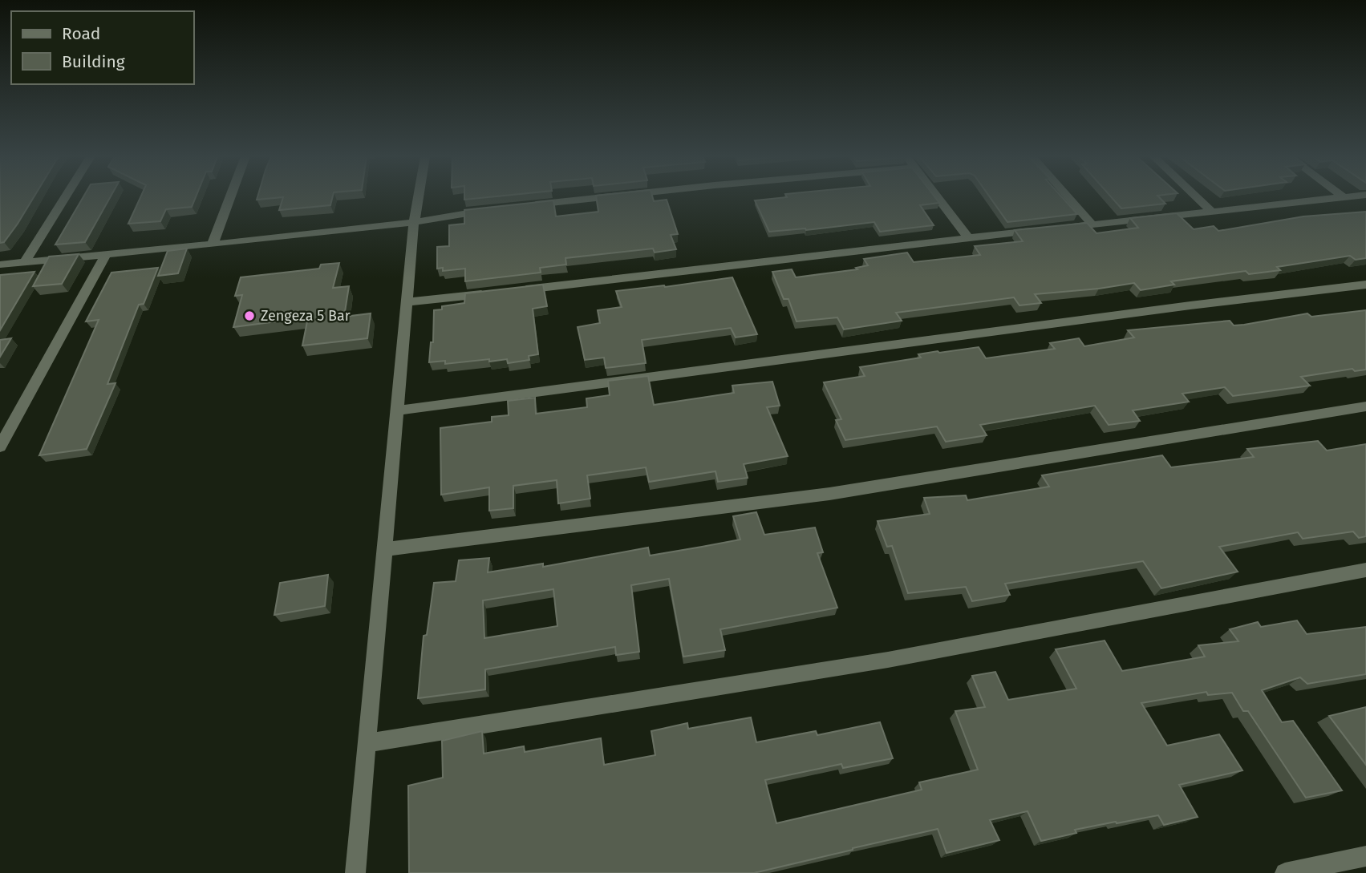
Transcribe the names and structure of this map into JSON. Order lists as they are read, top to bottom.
{
  "places": ["Zengeza 5 Bar"],
  "legend": ["Road", "Building"]
}
